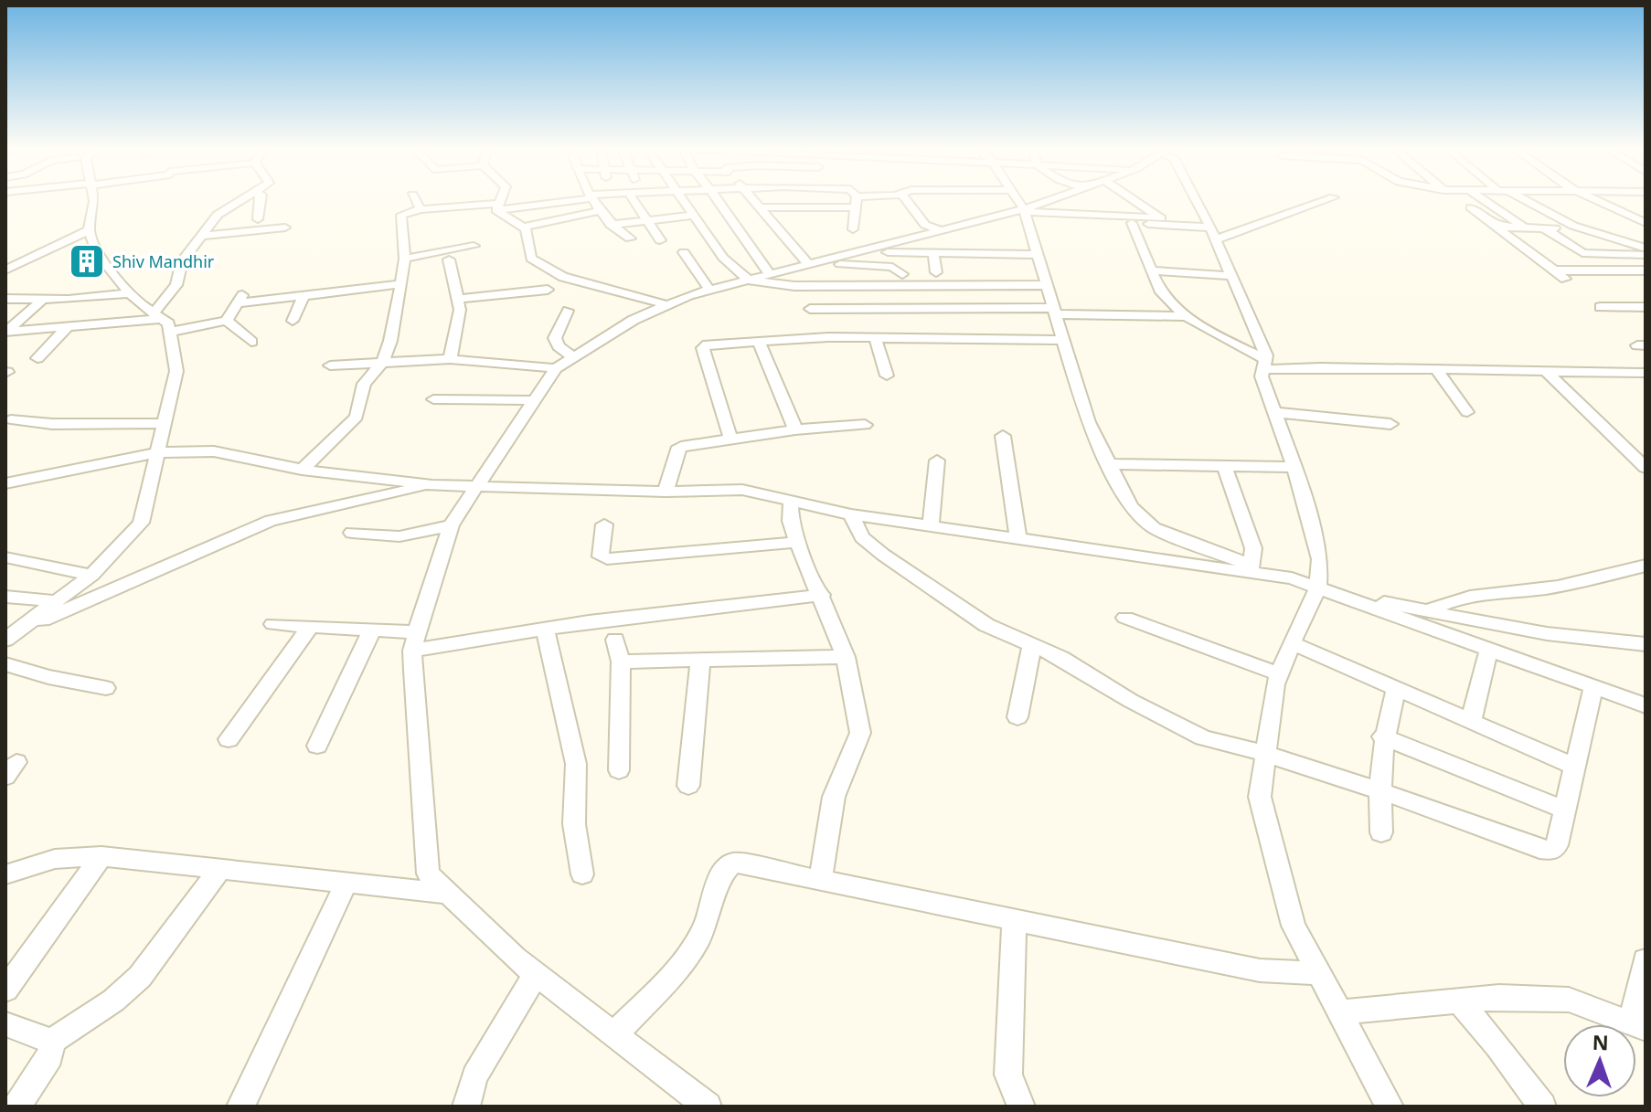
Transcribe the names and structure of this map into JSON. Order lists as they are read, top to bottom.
{
  "places": {
    "building": ["Shiv Mandhir"]
  },
  "north": "top"
}
